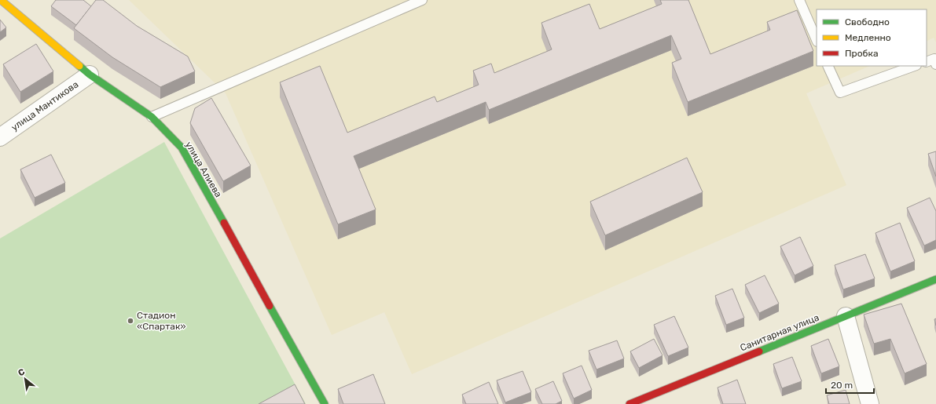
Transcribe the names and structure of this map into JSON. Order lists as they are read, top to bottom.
{
  "streets": {
    "street": ["улица Мантикова", "улица Алиева", "Санитарная улица"]
  },
  "crossings": [
    ["улица Мантикова", "улица Алиева"]
  ],
  "places": ["Стадион «Спартак»"],
  "legend": ["Свободно", "Медленно", "Пробка"],
  "scale_bar": "20 m",
  "north": "top left"
}
